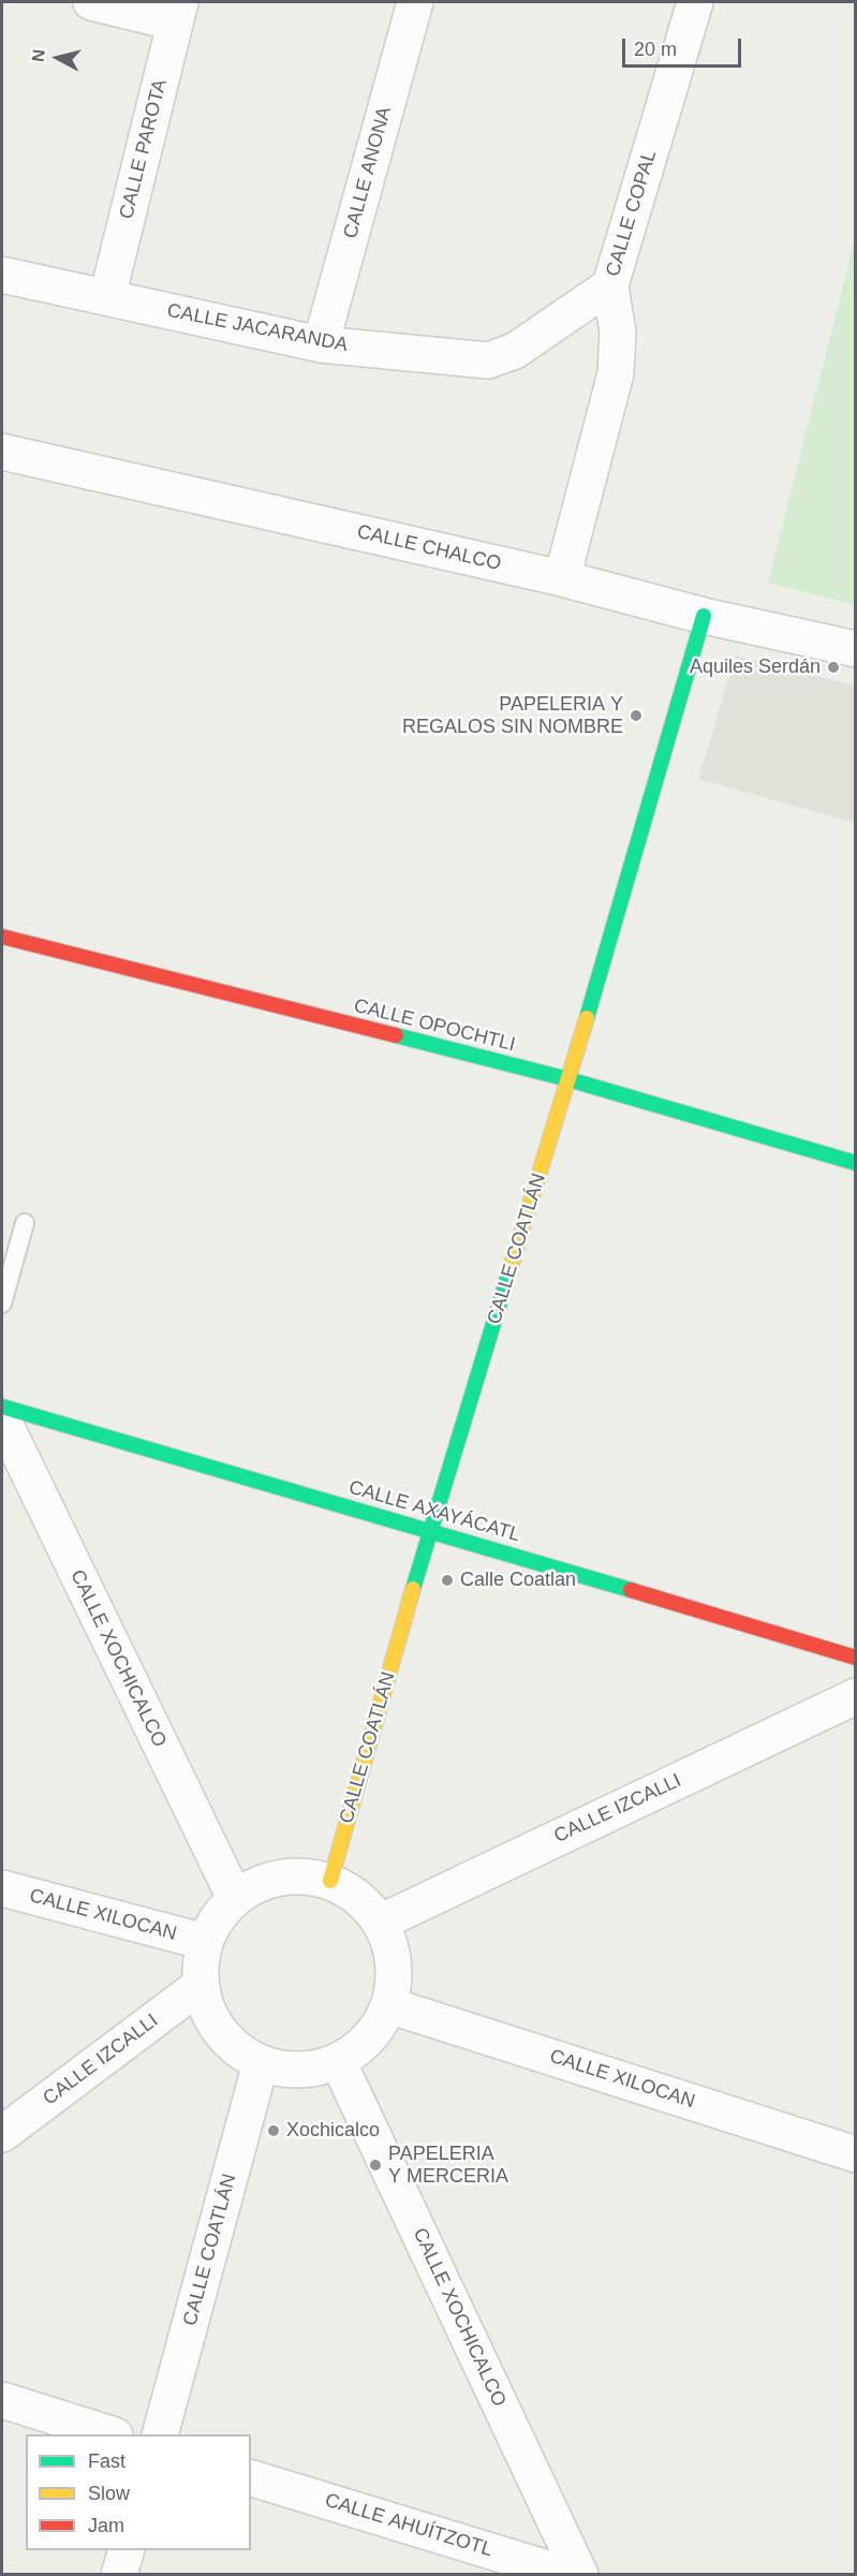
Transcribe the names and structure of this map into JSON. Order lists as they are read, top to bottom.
{
  "streets": {
    "street": [
      "CALLE PAROTA",
      "CALLE ANONA",
      "CALLE COPAL",
      "CALLE JACARANDA",
      "CALLE CHALCO",
      "CALLE OPOCHTLI",
      "CALLE COATLÁN",
      "CALLE AXAYÁCATL",
      "CALLE XOCHICALCO",
      "CALLE IZCALLI",
      "CALLE XILOCAN",
      "CALLE AHUÍTZOTL"
    ]
  },
  "crossings": [
    ["CALLE PAROTA", "CALLE JACARANDA"],
    ["CALLE ANONA", "CALLE JACARANDA"],
    ["CALLE COPAL", "CALLE JACARANDA"],
    ["CALLE COPAL", "CALLE CHALCO"],
    ["CALLE CHALCO", "CALLE COATLÁN"],
    ["CALLE OPOCHTLI", "CALLE COATLÁN"],
    ["CALLE COATLÁN", "CALLE AXAYÁCATL"],
    ["CALLE COATLÁN", "CALLE XOCHICALCO"],
    ["CALLE COATLÁN", "CALLE IZCALLI"],
    ["CALLE COATLÁN", "CALLE XILOCAN"],
    ["CALLE XOCHICALCO", "CALLE IZCALLI"],
    ["CALLE XOCHICALCO", "CALLE XILOCAN"],
    ["CALLE IZCALLI", "CALLE XILOCAN"]
  ],
  "places": [
    "Aquiles Serdán",
    "PAPELERIA Y REGALOS SIN NOMBRE",
    "Calle Coatlan",
    "Xochicalco",
    "PAPELERIA Y MERCERIA"
  ],
  "legend": ["Fast", "Slow", "Jam"],
  "scale_bar": "20 m",
  "north": "left"
}
